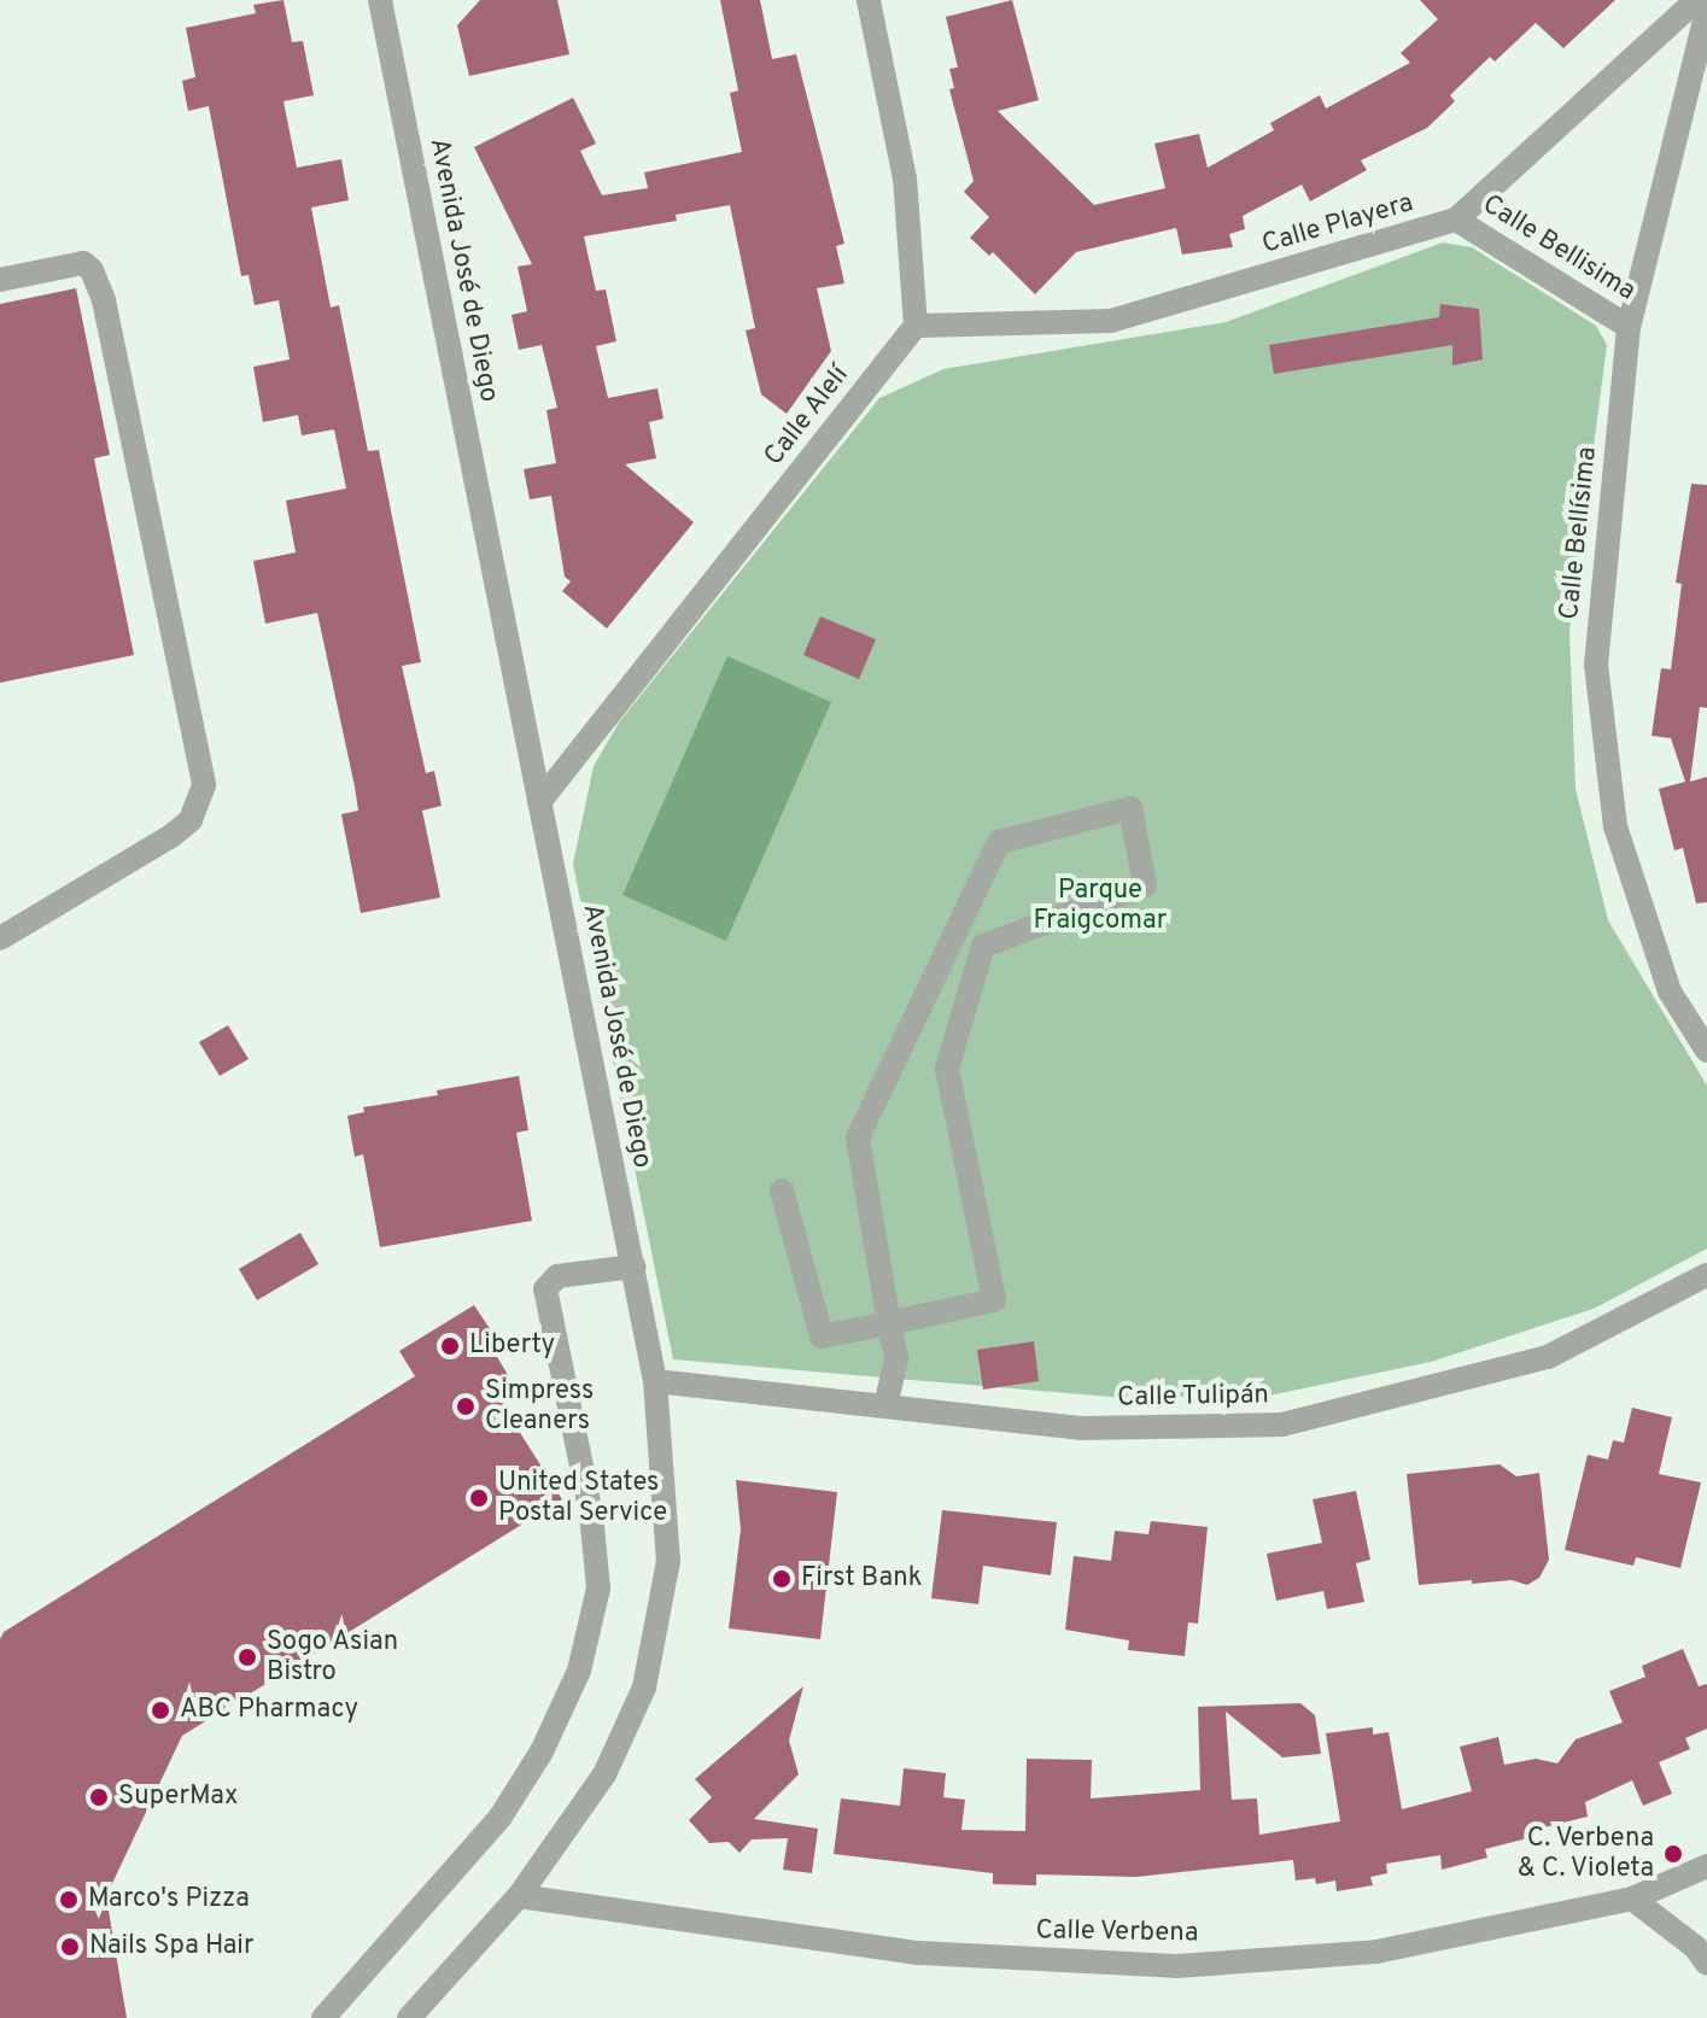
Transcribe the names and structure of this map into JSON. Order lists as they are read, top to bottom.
{
  "streets": {
    "street": [
      "Calle Playera",
      "Calle Bellisima",
      "Avenida José de Diego",
      "Calle Alelí",
      "Calle Bellísima",
      "Calle Tulipán",
      "Calle Verbena"
    ]
  },
  "crossings": [
    ["Calle Playera", "Calle Bellisima"],
    ["Calle Playera", "Calle Alelí"],
    ["Calle Bellisima", "Calle Bellísima"],
    ["Avenida José de Diego", "Calle Alelí"],
    ["Avenida José de Diego", "Calle Tulipán"],
    ["Avenida José de Diego", "Calle Verbena"]
  ],
  "parks": ["Parque Fraigcomar"],
  "places": [
    "Liberty",
    "Simpress Cleaners",
    "United States Postal Service",
    "First Bank",
    "Sogo Asian Bistro",
    "ABC Pharmacy",
    "SuperMax",
    "C. Verbena & C. Violeta",
    "Marco's Pizza",
    "Nails Spa Hair"
  ]
}
